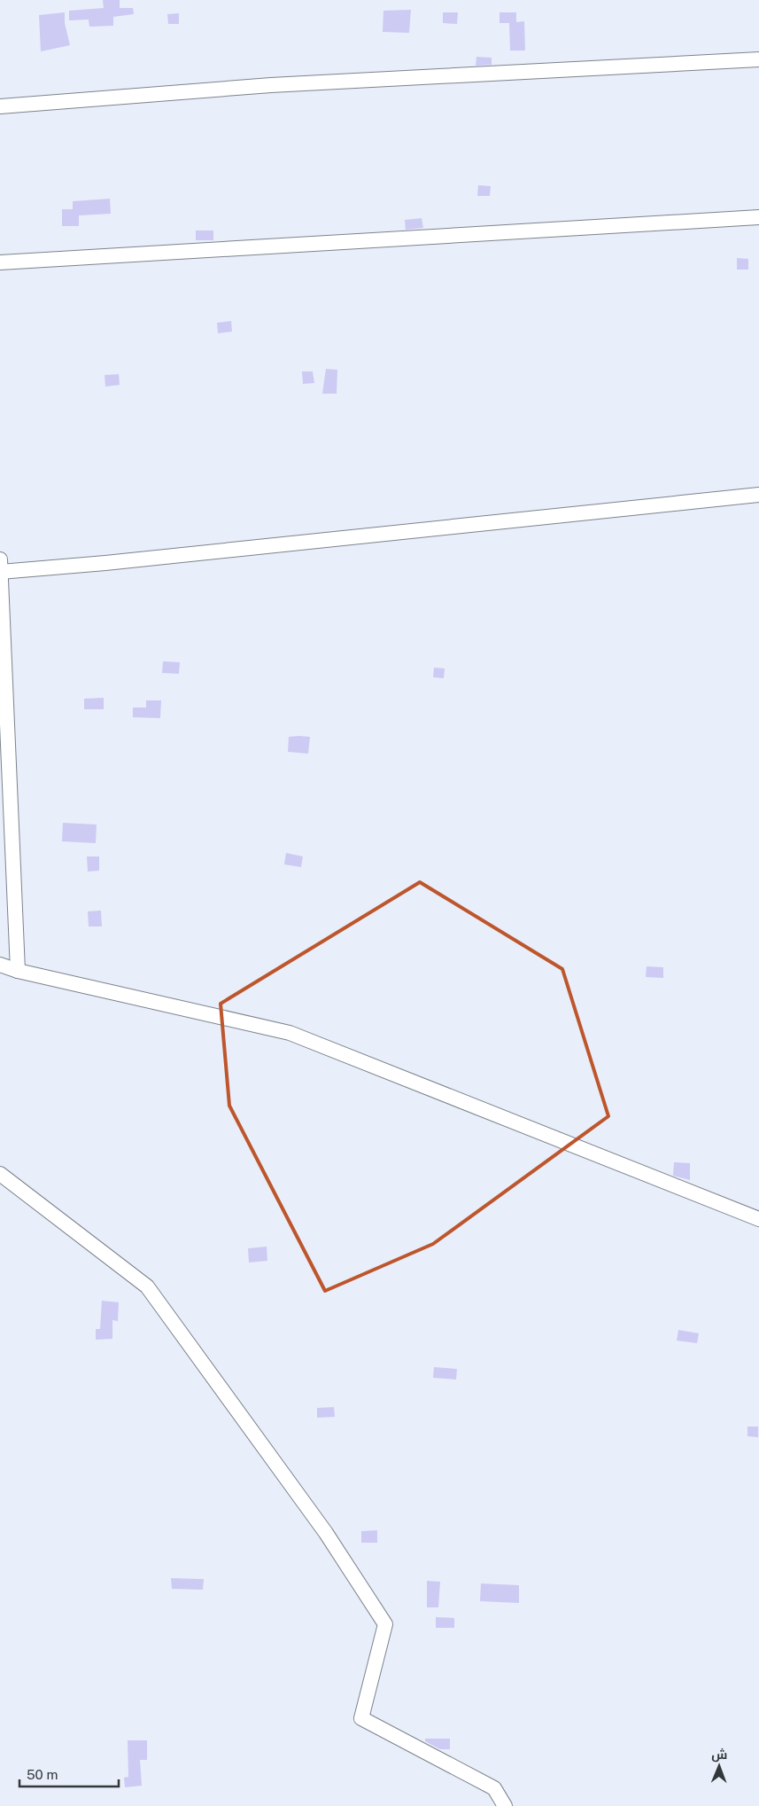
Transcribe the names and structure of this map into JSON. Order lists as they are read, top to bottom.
{
  "scale_bar": "50 m",
  "north": "top"
}
